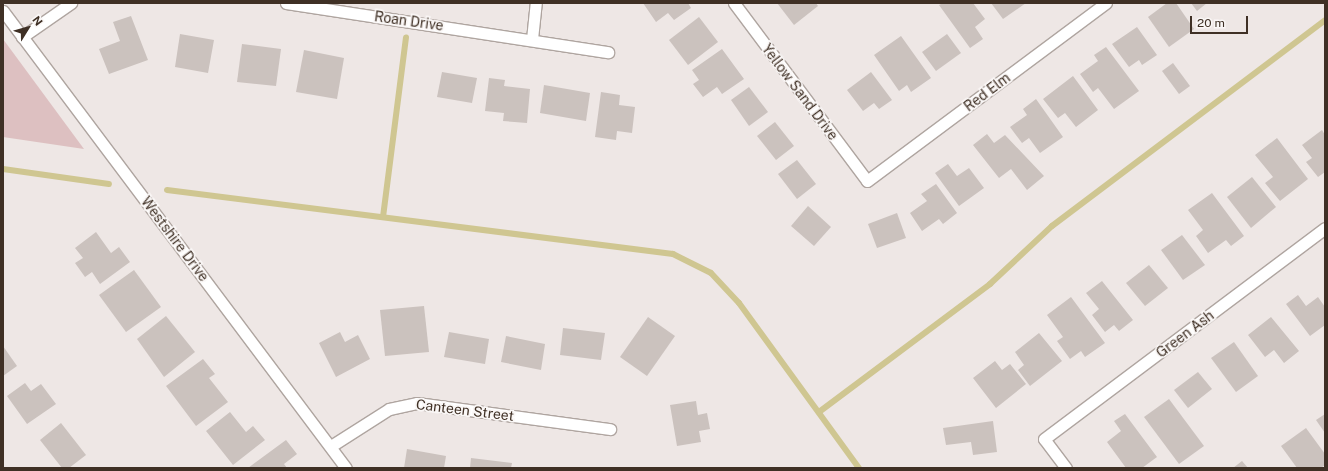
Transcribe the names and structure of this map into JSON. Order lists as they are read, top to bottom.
{
  "streets": {
    "street": [
      "Roan Drive",
      "Yellow Sand Drive",
      "Red Elm",
      "Westshire Drive",
      "Green Ash",
      "Canteen Street"
    ]
  },
  "crossings": [
    ["Yellow Sand Drive", "Red Elm"],
    ["Westshire Drive", "Canteen Street"]
  ],
  "scale_bar": "20 m",
  "north": "top right"
}
